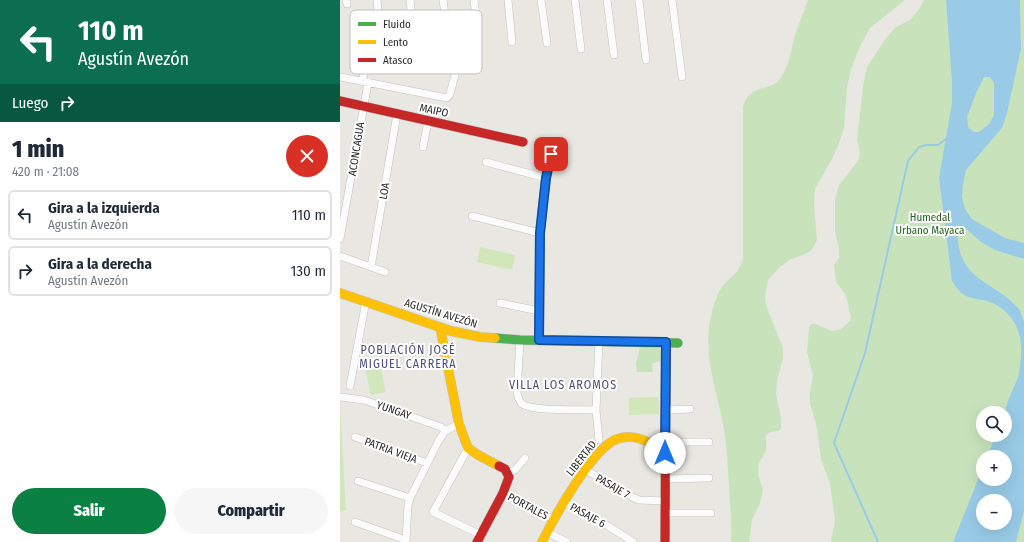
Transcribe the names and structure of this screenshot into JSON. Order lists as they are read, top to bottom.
{
  "streets": {
    "street": [
      "MAIPO",
      "ACONCAGUA",
      "LOA",
      "AGUSTÍN AVEZÓN",
      "YUNGAY",
      "PATRIA VIEJA",
      "LIBERTAD",
      "PASAJE 7",
      "PORTALES",
      "PASAJE 6"
    ]
  },
  "crossings": [
    ["MAIPO", "ACONCAGUA"],
    ["MAIPO", "LOA"],
    ["LIBERTAD", "PASAJE 7"],
    ["LIBERTAD", "PORTALES"],
    ["LIBERTAD", "PASAJE 6"]
  ],
  "districts": ["POBLACIÓN JOSÉ MIGUEL CARRERA", "VILLA LOS AROMOS"],
  "parks": ["Humedal Urbano Mayaca"],
  "legend": ["Fluido", "Lento", "Atasco"],
  "page": {
    "turn": ["110 m", "Agustín Avezón"],
    "then": "Luego",
    "heading": ["1 min", "420 m · 21:08"],
    "list": [
      {
        "name": "Gira a la izquierda",
        "note": "Agustín Avezón",
        "value": "110 m"
      },
      {
        "name": "Gira a la derecha",
        "note": "Agustín Avezón",
        "value": "130 m"
      }
    ],
    "map_buttons": ["+", "−"],
    "buttons": ["Salir", "Compartir"]
  }
}
